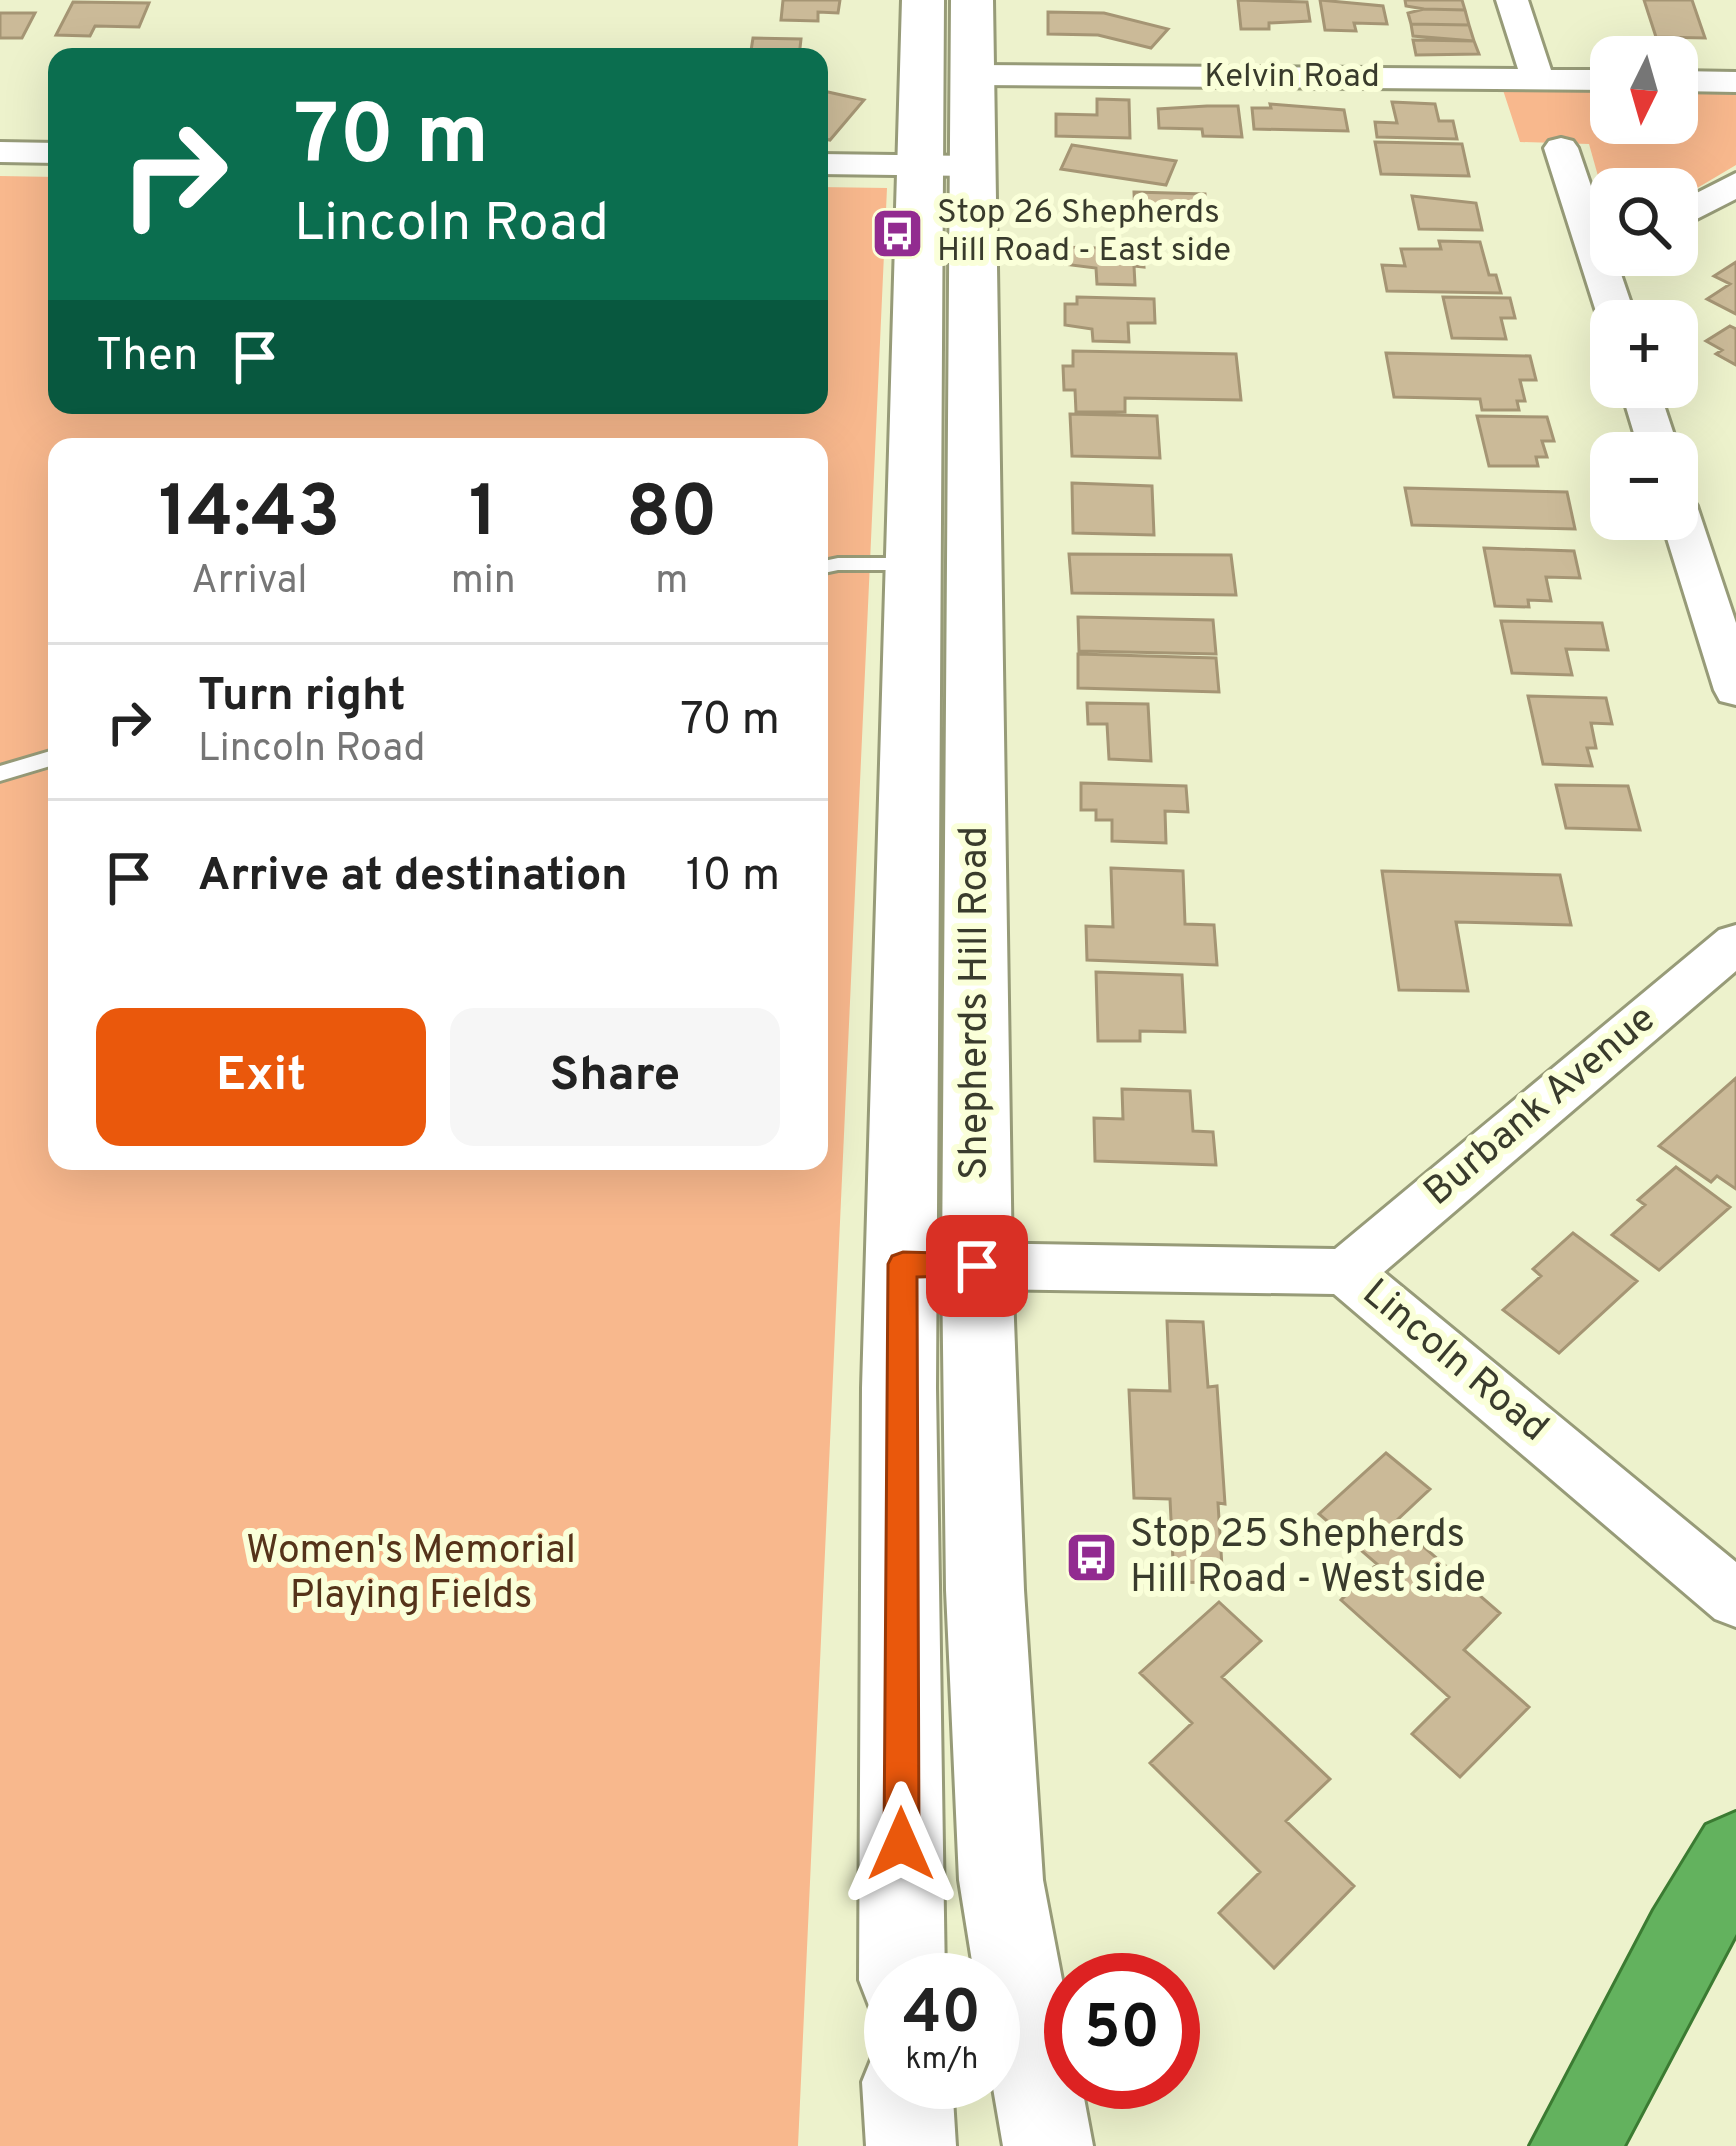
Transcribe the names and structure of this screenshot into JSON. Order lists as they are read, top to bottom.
{
  "streets": {
    "main road": ["Shepherds Hill Road"],
    "street": ["Kelvin Road", "Burbank Avenue", "Lincoln Road"]
  },
  "crossings": [
    ["Kelvin Road", "Shepherds Hill Road"],
    ["Shepherds Hill Road", "Lincoln Road"],
    ["Burbank Avenue", "Lincoln Road"]
  ],
  "parks": ["Women's Memorial Playing Fields"],
  "places": {
    "bus stop": ["Stop 26 Shepherds Hill Road - East side", "Stop 25 Shepherds Hill Road - West side"]
  },
  "north": "bottom",
  "page": {
    "map_buttons": ["+", "−"],
    "turn": ["70 m", "Lincoln Road"],
    "then": "Then",
    "eta": [
      "14:43",
      "Arrival",
      "1",
      "min",
      "80",
      "m"
    ],
    "list": [
      {
        "name": "Turn right",
        "note": "Lincoln Road",
        "value": "70 m"
      },
      {
        "name": "Arrive at destination",
        "value": "10 m"
      }
    ],
    "buttons": ["Exit", "Share"],
    "speed": "40 km/h",
    "limit": "50"
  }
}
